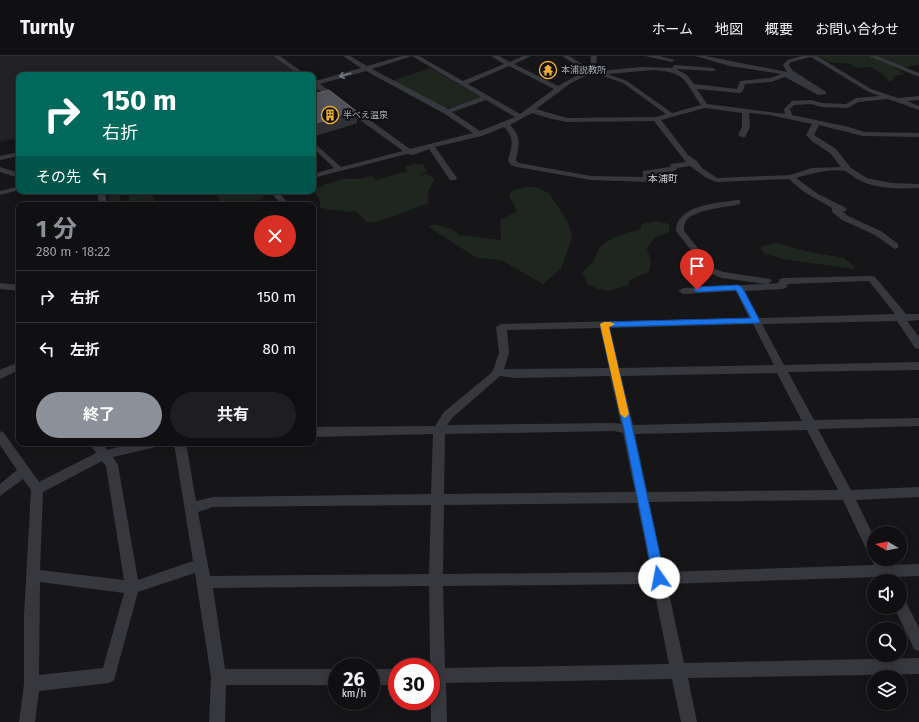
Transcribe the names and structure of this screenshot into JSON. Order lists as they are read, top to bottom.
{
  "districts": ["本浦町"],
  "places": {
    "temple": ["本浦説教所"],
    "building": ["半べえ温泉"]
  },
  "north": "left",
  "page": {
    "header": "Turnly",
    "nav": [
      "ホーム",
      "地図",
      "概要",
      "お問い合わせ"
    ],
    "turn": ["150 m", "右折"],
    "then": "その先",
    "heading": ["1 分", "280 m · 18:22"],
    "list": [
      {
        "name": "右折",
        "value": "150 m"
      },
      {
        "name": "左折",
        "value": "80 m"
      }
    ],
    "buttons": ["終了", "共有"],
    "speed": "26 km/h",
    "limit": "30"
  }
}
